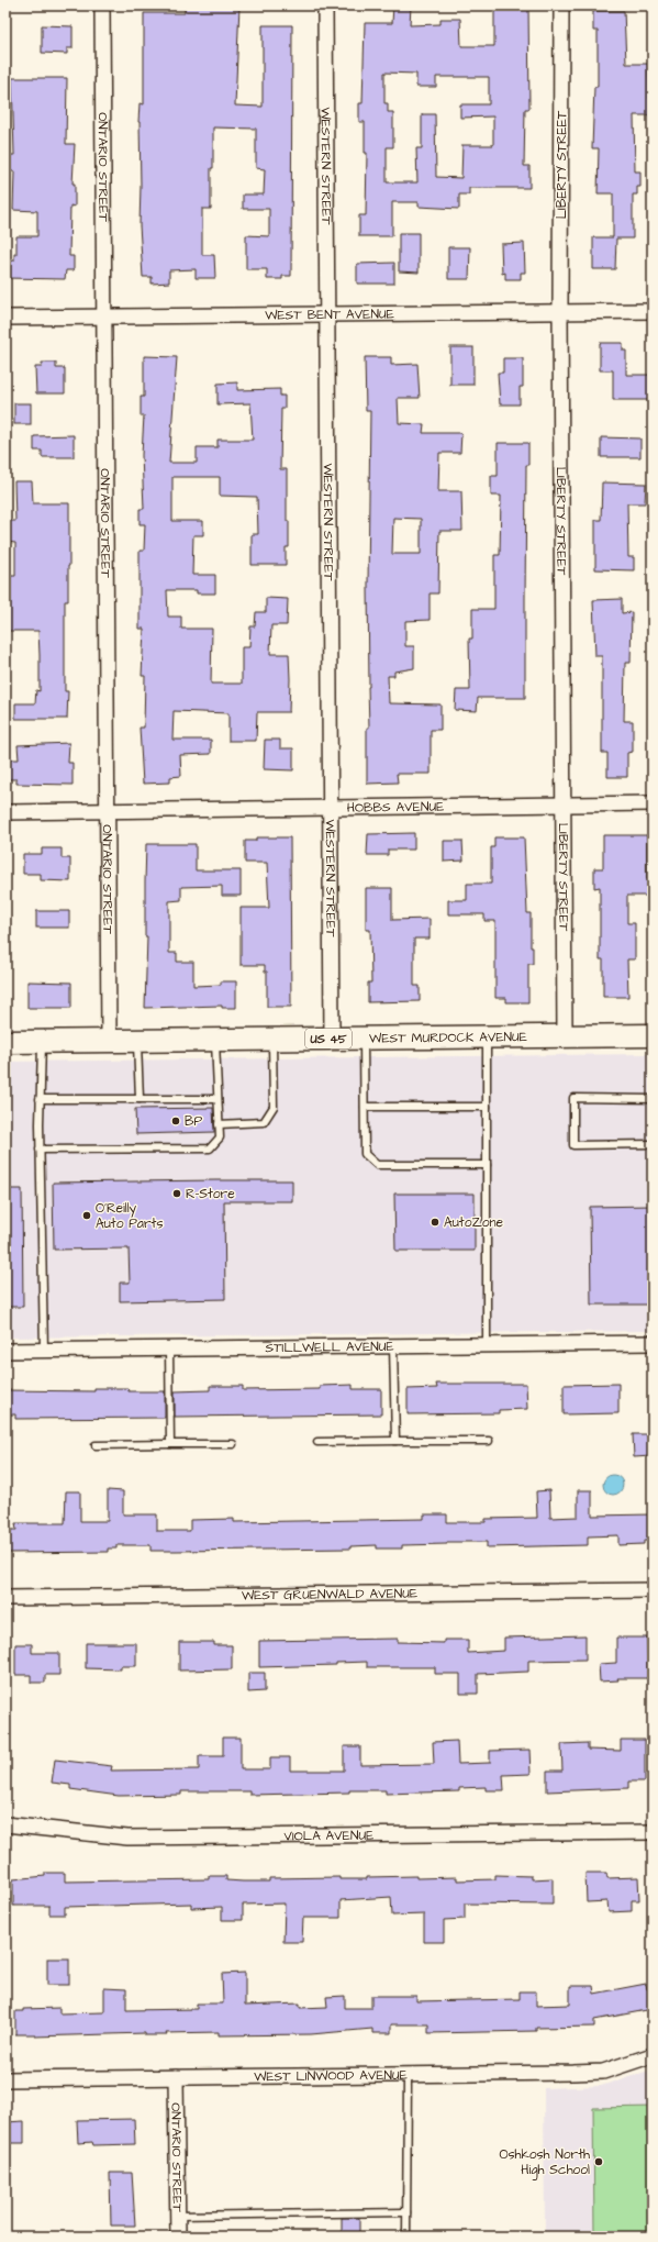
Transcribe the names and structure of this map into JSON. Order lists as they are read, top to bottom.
{
  "streets": {
    "main road": ["WEST MURDOCK AVENUE", "US 45"],
    "street": [
      "LIBERTY STREET",
      "WESTERN STREET",
      "ONTARIO STREET",
      "WEST BENT AVENUE",
      "HOBBS AVENUE",
      "STILLWELL AVENUE",
      "WEST GRUENWALD AVENUE",
      "VIOLA AVENUE",
      "WEST LINWOOD AVENUE"
    ]
  },
  "crossings": [
    ["LIBERTY STREET", "WEST BENT AVENUE"],
    ["LIBERTY STREET", "HOBBS AVENUE"],
    ["LIBERTY STREET", "WEST MURDOCK AVENUE"],
    ["WESTERN STREET", "WEST BENT AVENUE"],
    ["WESTERN STREET", "HOBBS AVENUE"],
    ["WESTERN STREET", "WEST MURDOCK AVENUE"],
    ["ONTARIO STREET", "WEST BENT AVENUE"],
    ["ONTARIO STREET", "HOBBS AVENUE"],
    ["ONTARIO STREET", "WEST MURDOCK AVENUE"],
    ["ONTARIO STREET", "WEST LINWOOD AVENUE"]
  ],
  "places": [
    "BP",
    "R-Store",
    "O'Reilly Auto Parts",
    "AutoZone",
    "Oshkosh North High School"
  ]
}
